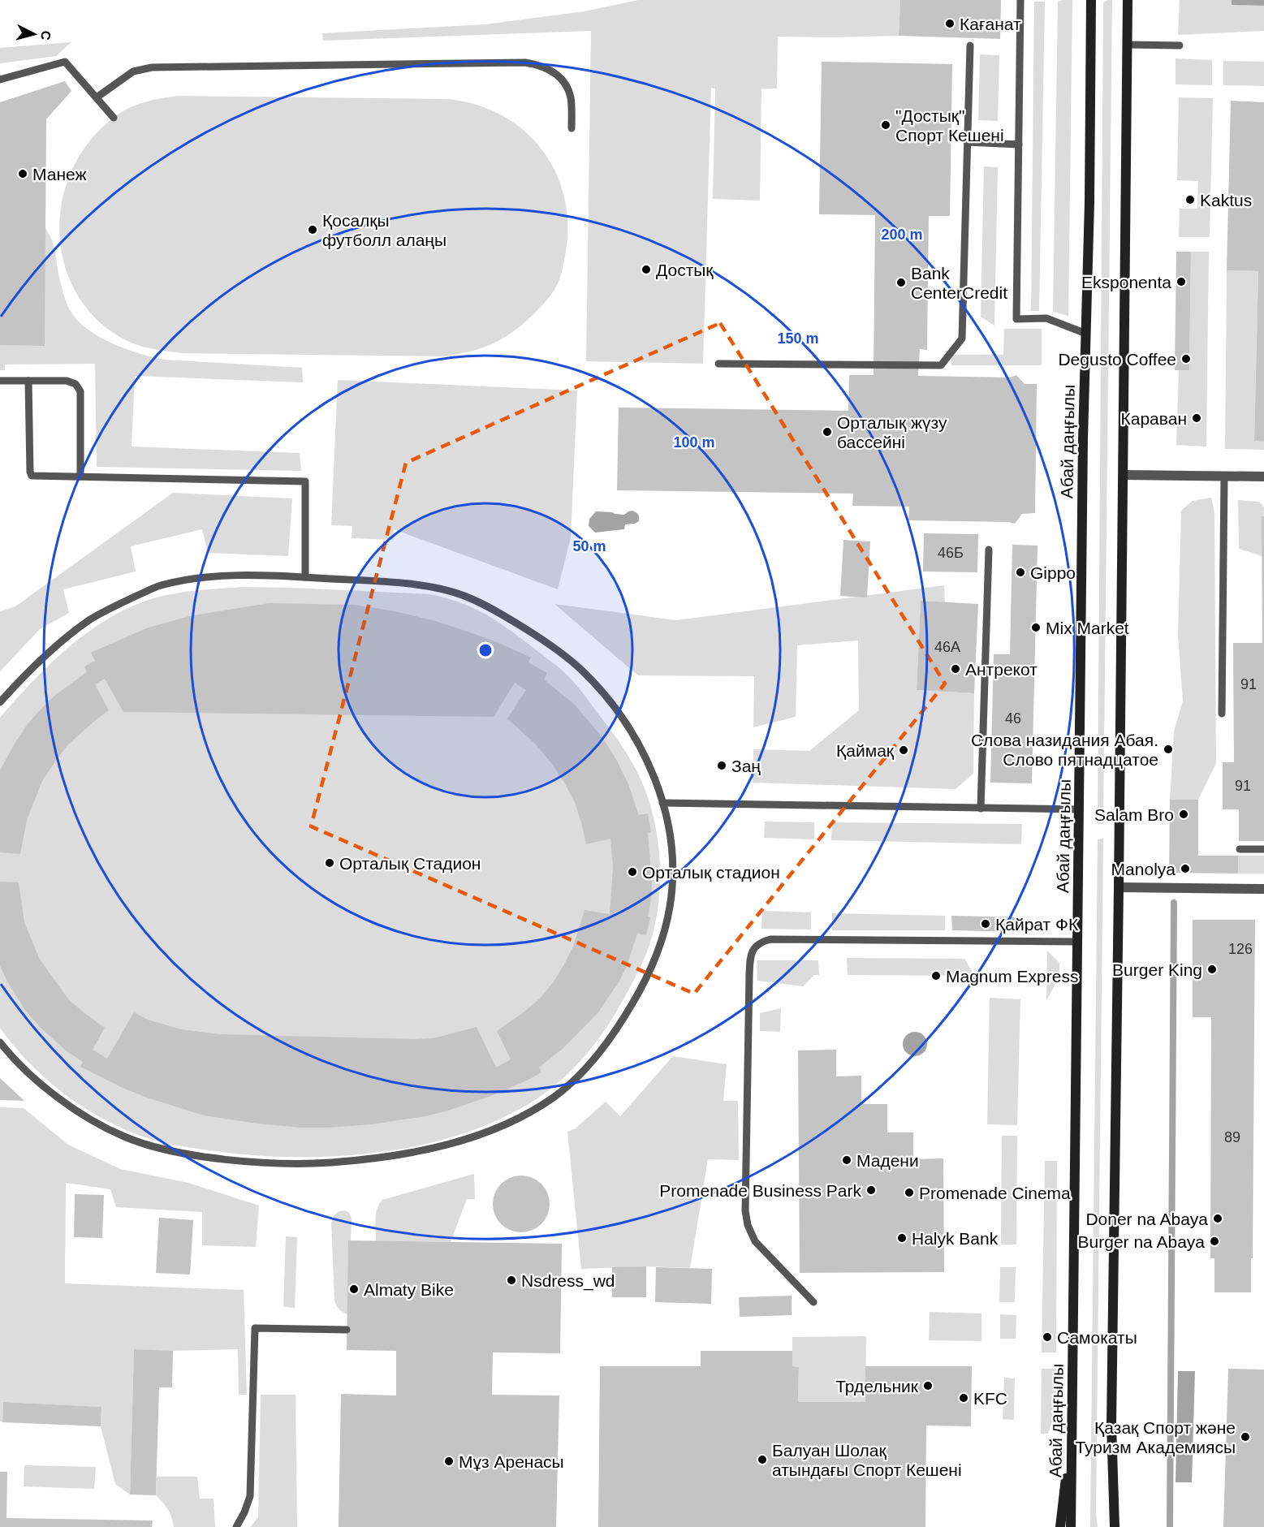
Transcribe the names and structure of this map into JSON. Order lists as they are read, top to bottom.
{
  "streets": {
    "main road": ["Абай даңғылы"]
  },
  "places": [
    "Кағанат",
    "\"Достық\" Спорт Кешені",
    "Манеж",
    "Kaktus",
    "Қосалқы футболл алаңы",
    "Достық",
    "Eksponenta",
    "Bank CenterCredit",
    "Degusto Coffee",
    "Караван",
    "Орталық жүзу бассейні",
    "Gippo",
    "Mix Market",
    "Антрекот",
    "Слова назидания Абая. Слово пятнадцатое",
    "Қаймақ",
    "Заң",
    "Salam Bro",
    "Орталық Стадион",
    "Manolya",
    "Орталық стадион",
    "Қайрат ФК",
    "Burger King",
    "Magnum Express",
    "Мадени",
    "Promenade Business Park",
    "Promenade Cinema",
    "Doner na Abaya",
    "Halyk Bank",
    "Burger na Abaya",
    "Nsdress_wd",
    "Almaty Bike",
    "Самокаты",
    "Трдельник",
    "KFC",
    "Қазақ Спорт және Туризм Академиясы",
    "Балуан Шолақ атындағы Спорт Кешені",
    "Мұз Аренасы"
  ],
  "house_numbers": [
    "46Б",
    "46А",
    "91",
    "46",
    "91",
    "126",
    "89"
  ],
  "north": "right",
  "rings": [
    "200 m",
    "150 m",
    "100 m",
    "50 m"
  ]
}
